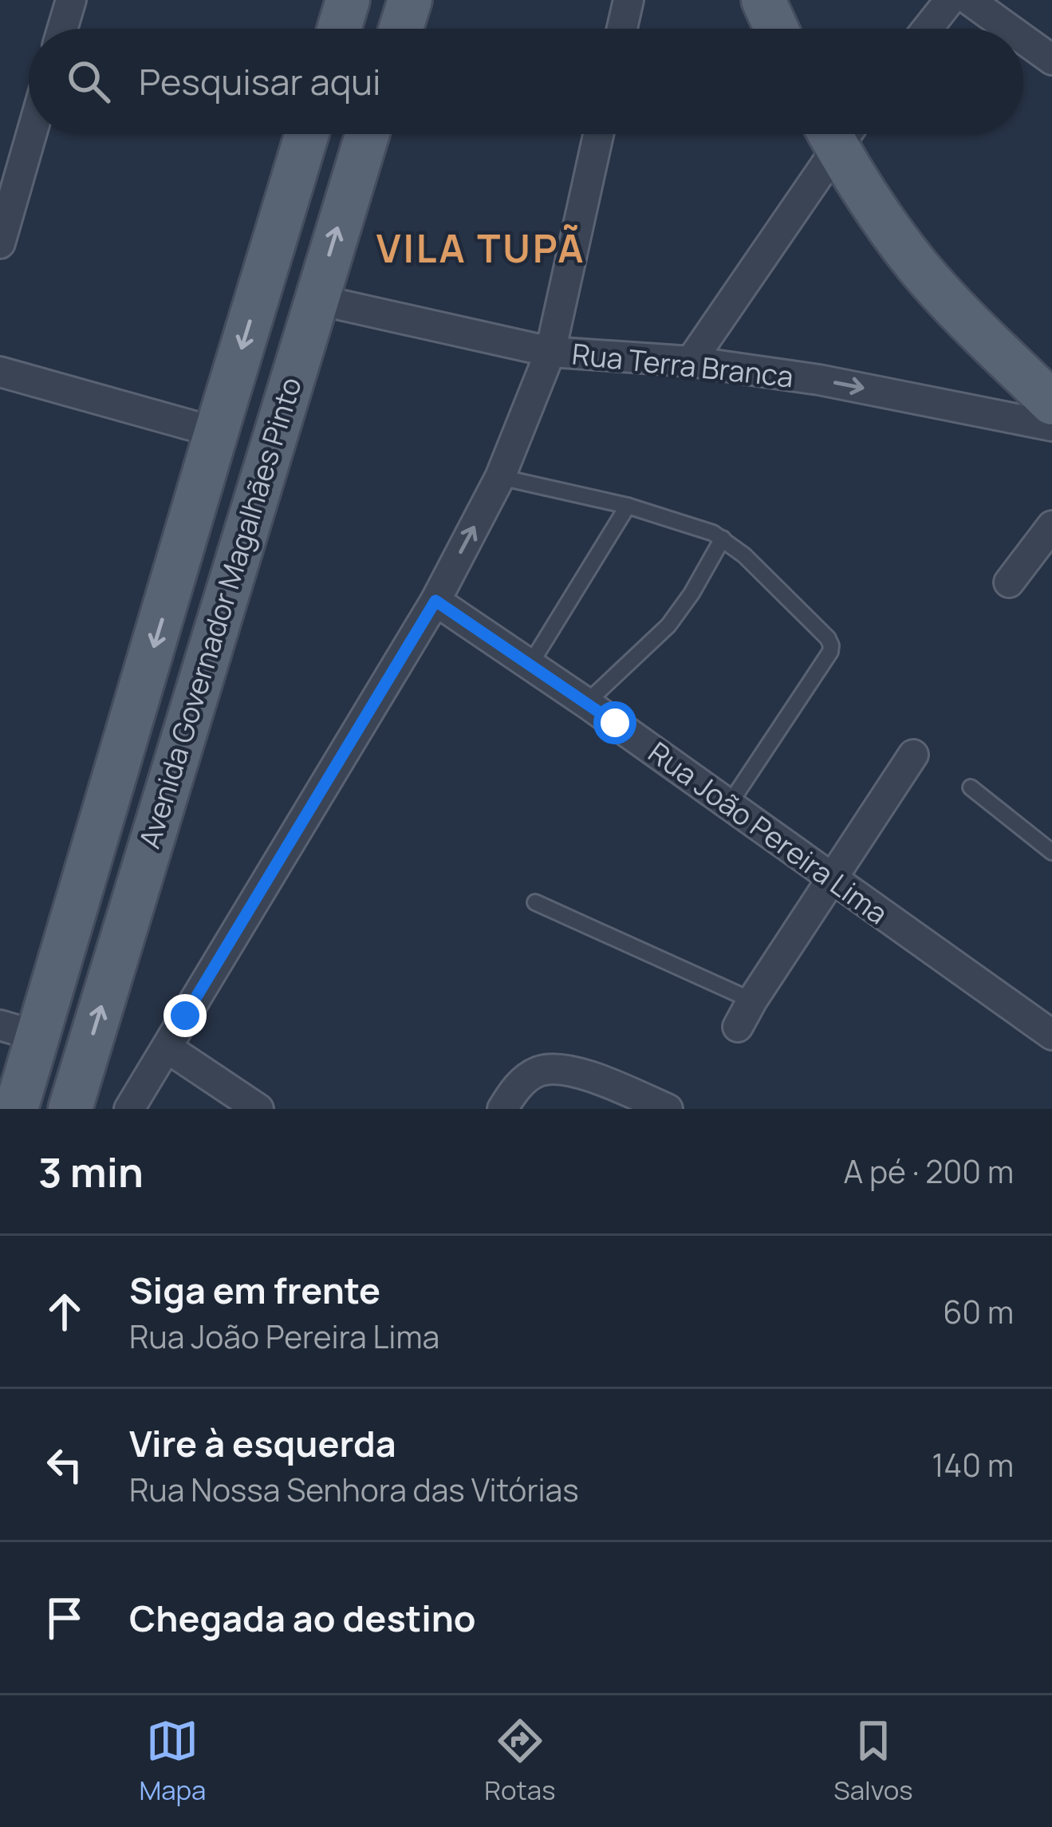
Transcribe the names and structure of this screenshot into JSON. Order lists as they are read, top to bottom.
{
  "streets": {
    "main road": ["Avenida Governador Magalhães Pinto"],
    "street": ["Rua Terra Branca", "Rua João Pereira Lima"]
  },
  "crossings": [
    ["Rua Terra Branca", "Avenida Governador Magalhães Pinto"]
  ],
  "one_way": ["Rua Terra Branca"],
  "districts": ["VILA TUPÃ"],
  "page": {
    "search": "Pesquisar aqui",
    "heading": ["3 min", "A pé · 200 m"],
    "list": [
      ["Siga em frente", "Rua João Pereira Lima", "60 m"],
      ["Vire à esquerda", "Rua Nossa Senhora das Vitórias", "140 m"],
      "Chegada ao destino"
    ],
    "nav": ["Mapa", "Rotas", "Salvos"]
  }
}
